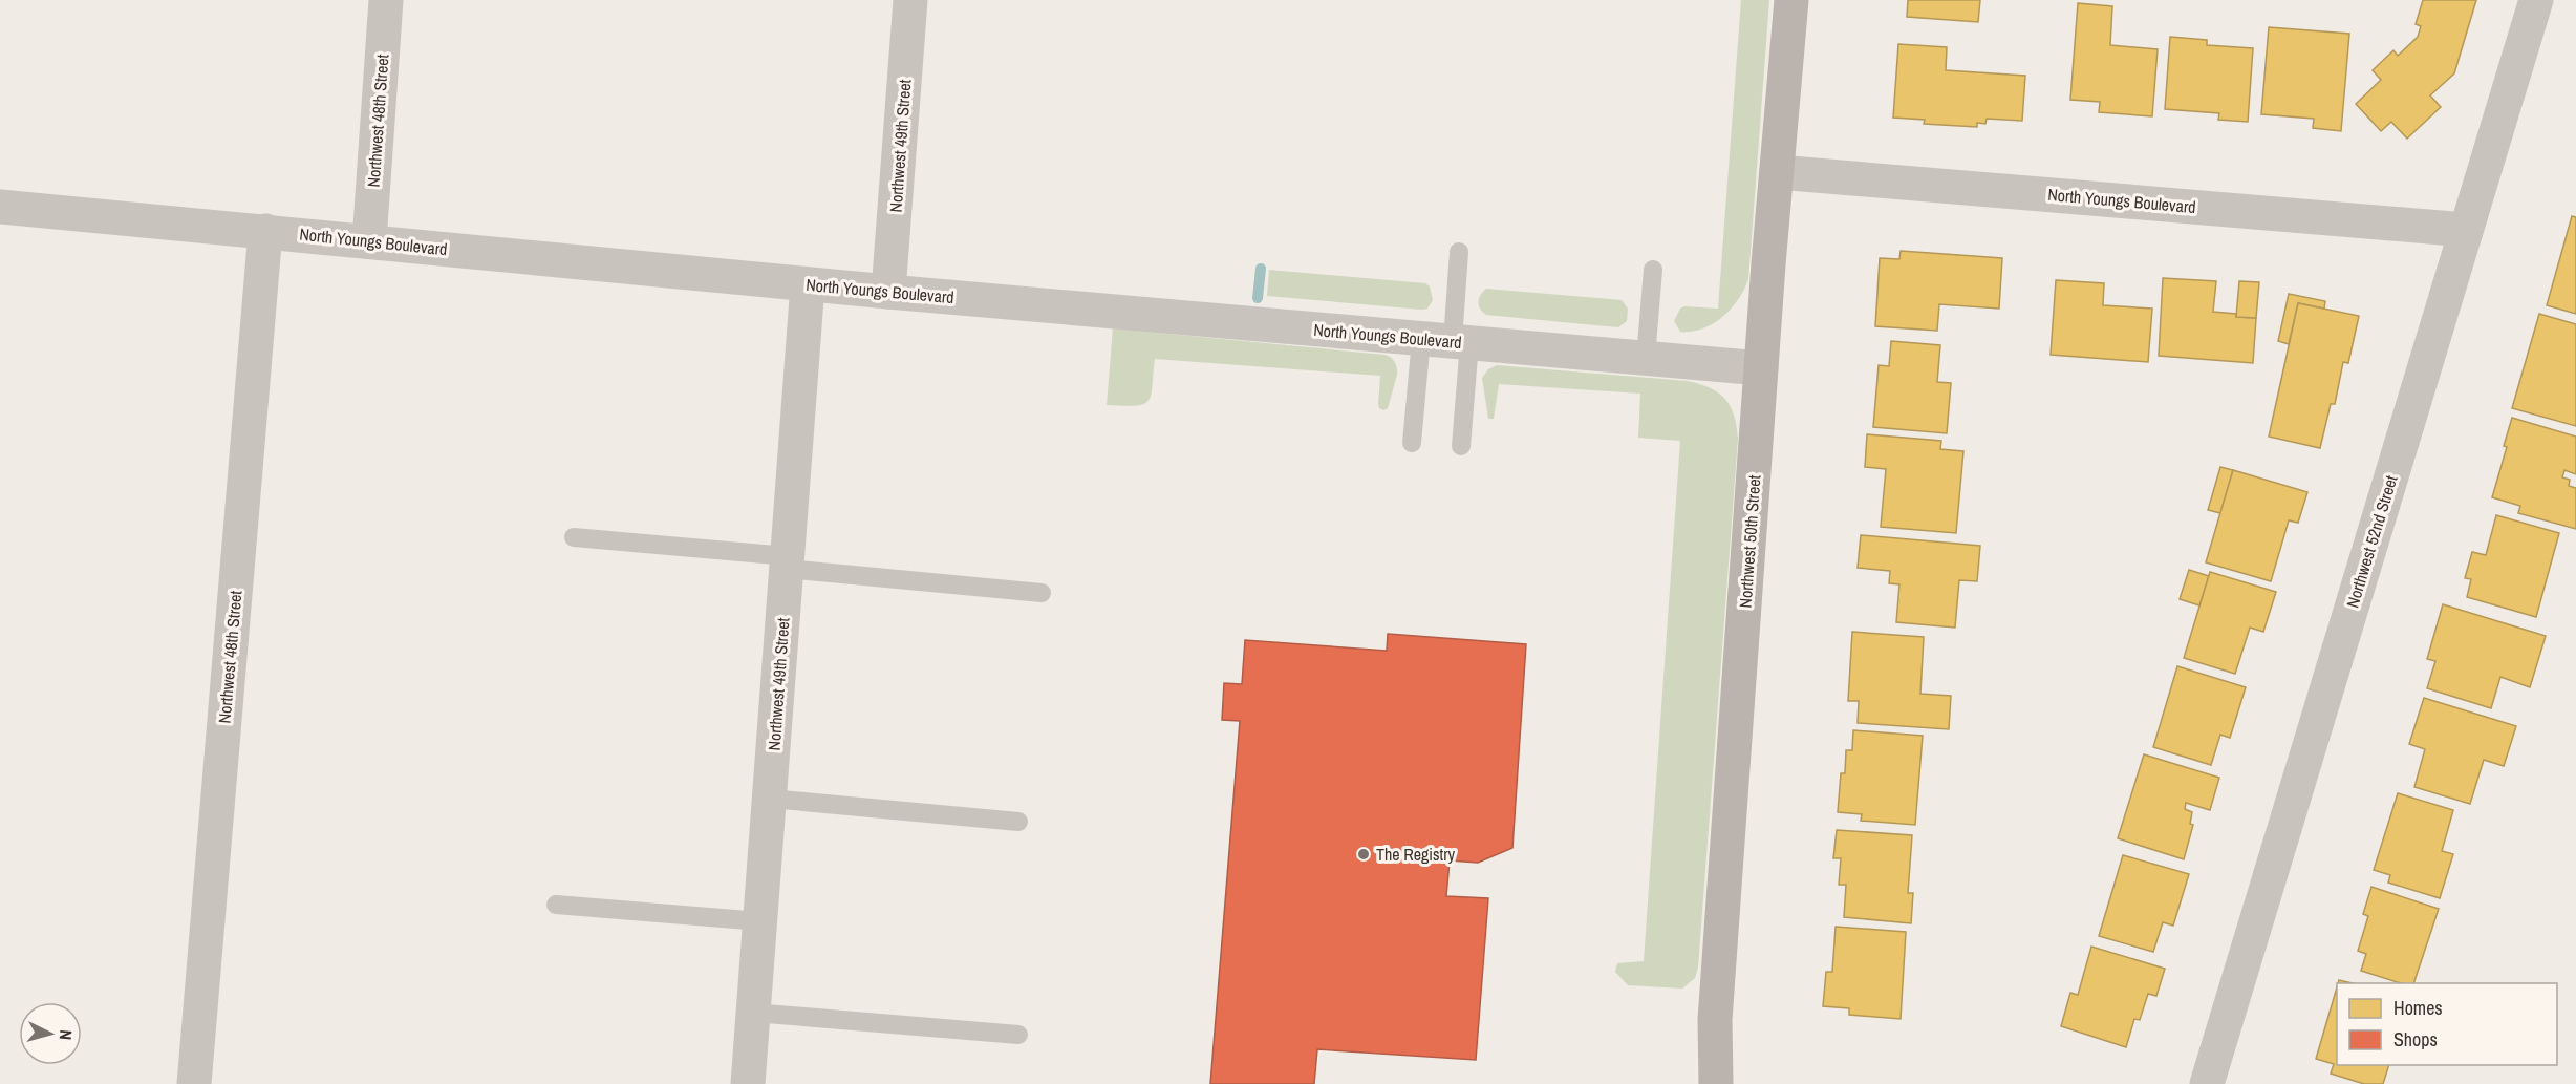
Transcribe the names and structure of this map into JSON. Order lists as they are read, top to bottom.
{
  "streets": {
    "street": [
      "Northwest 48th Street",
      "Northwest 49th Street",
      "North Youngs Boulevard",
      "Northwest 50th Street",
      "Northwest 52nd Street"
    ]
  },
  "crossings": [
    ["Northwest 48th Street", "North Youngs Boulevard"],
    ["Northwest 49th Street", "North Youngs Boulevard"],
    ["North Youngs Boulevard", "Northwest 50th Street"],
    ["North Youngs Boulevard", "Northwest 52nd Street"]
  ],
  "places": ["The Registry"],
  "legend": ["Homes", "Shops"],
  "north": "right"
}
